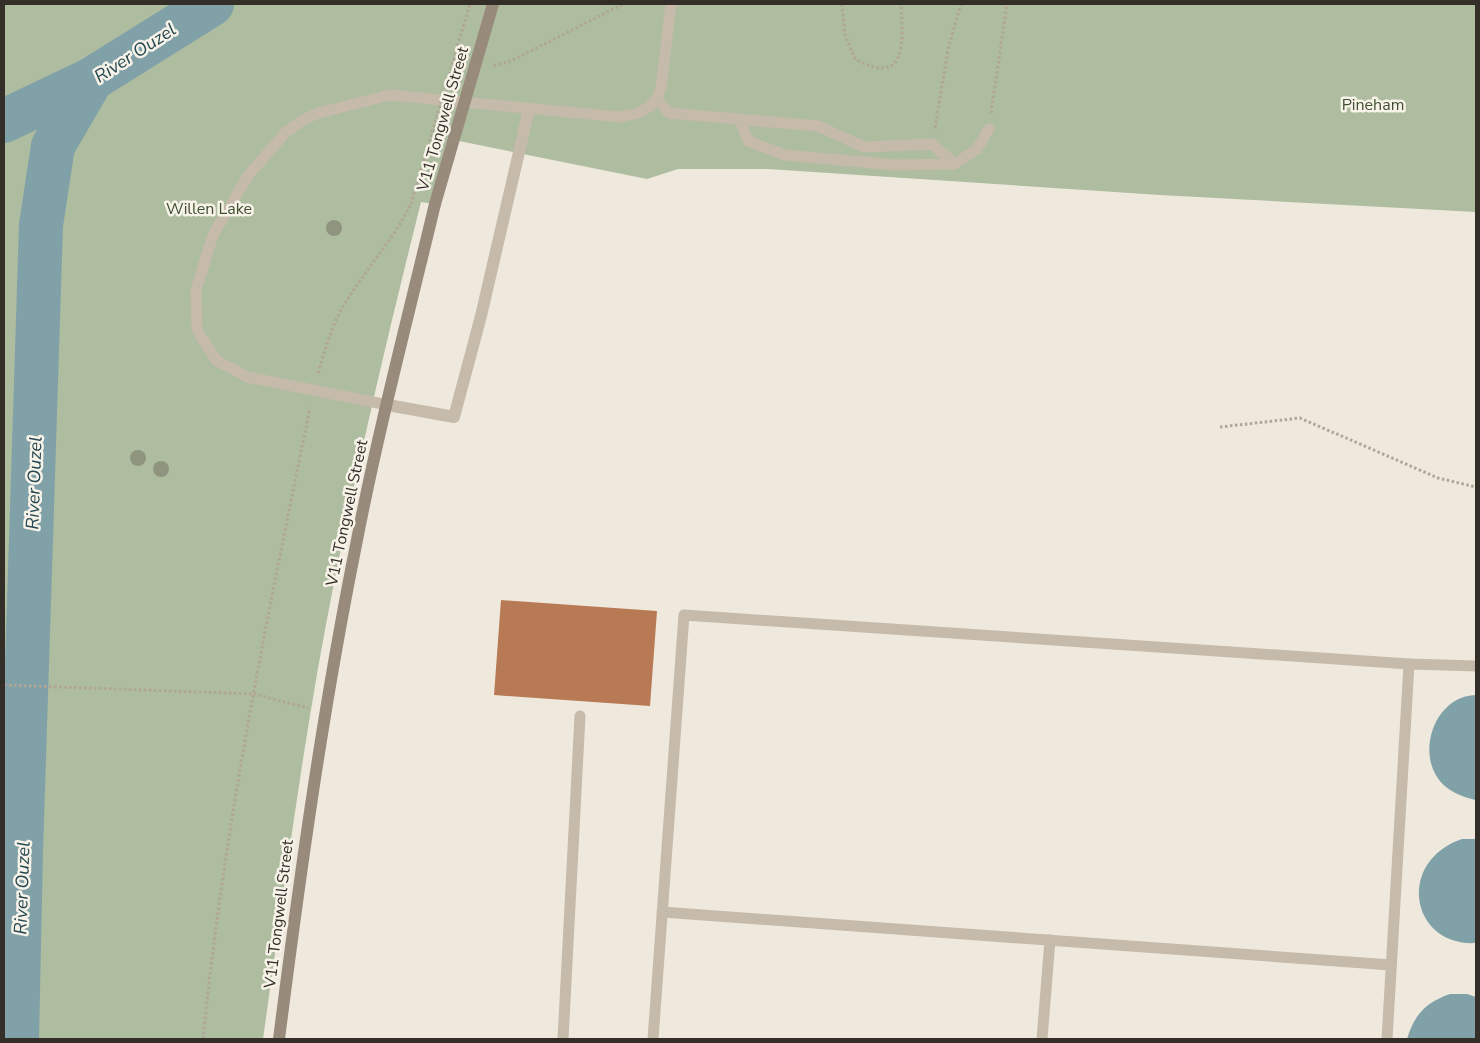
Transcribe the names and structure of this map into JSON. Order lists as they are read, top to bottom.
{
  "streets": {
    "street": ["V11 Tongwell Street"]
  },
  "water": ["River Ouzel"],
  "parks": ["Pineham", "Willen Lake"]
}
